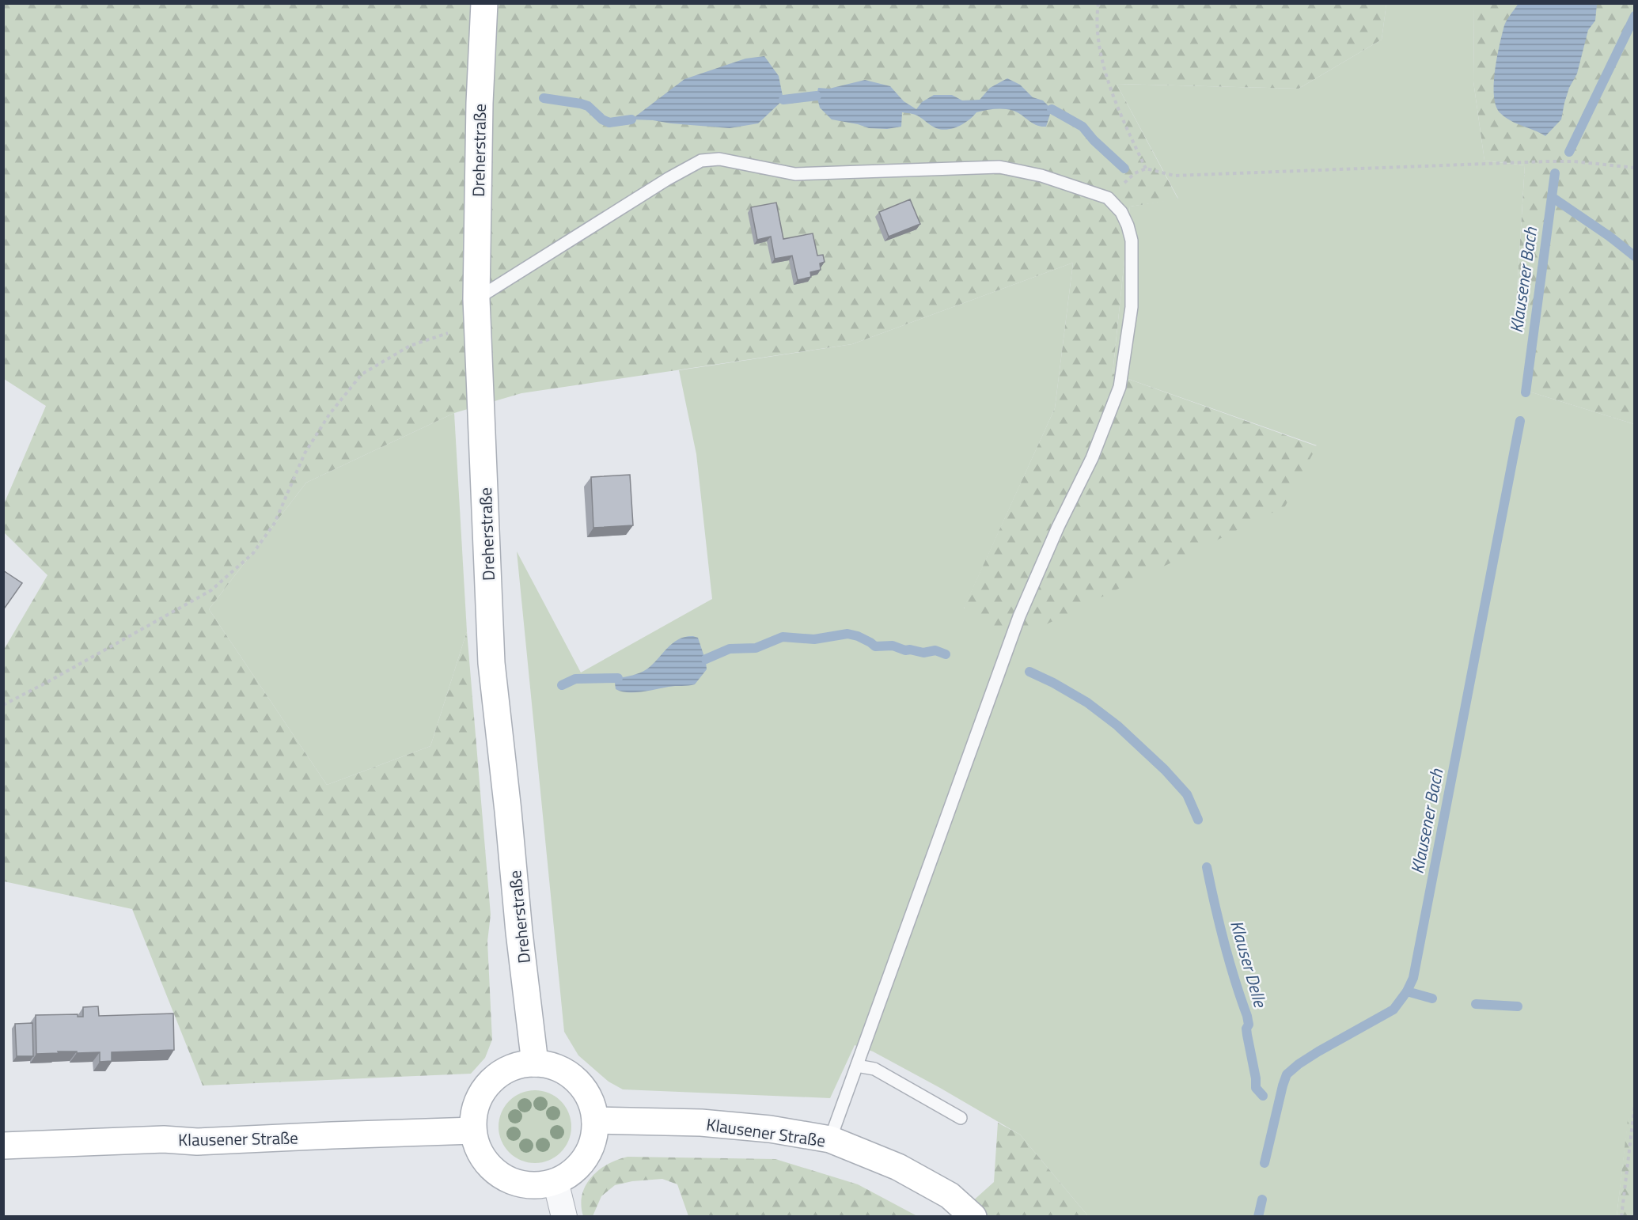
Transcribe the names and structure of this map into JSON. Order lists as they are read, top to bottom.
{
  "streets": {
    "main road": ["Dreherstraße", "Klausener Straße"]
  },
  "crossings": [
    ["Dreherstraße", "Klausener Straße"]
  ],
  "water": ["Klausener Bach", "Klauser Delle"]
}
